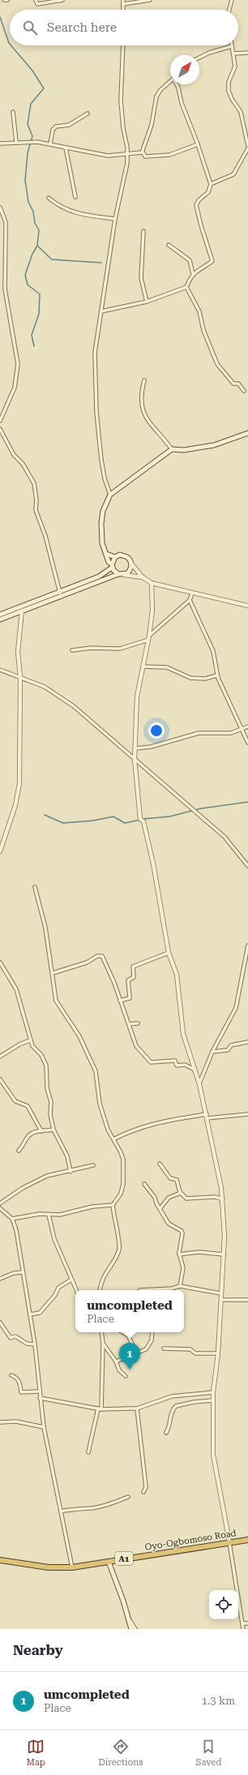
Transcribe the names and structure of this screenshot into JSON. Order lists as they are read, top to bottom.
{
  "streets": {
    "highway": ["Oyo-Ogbomoso Road", "A1"]
  },
  "north": "top right",
  "page": {
    "search": "Search here",
    "popup": ["umcompleted", "Place"],
    "pins": "1",
    "heading": "Nearby",
    "list": [
      {
        "mark": "1",
        "name": "umcompleted",
        "note": "Place",
        "value": "1.3 km"
      }
    ],
    "nav": ["Map", "Directions", "Saved"]
  }
}
